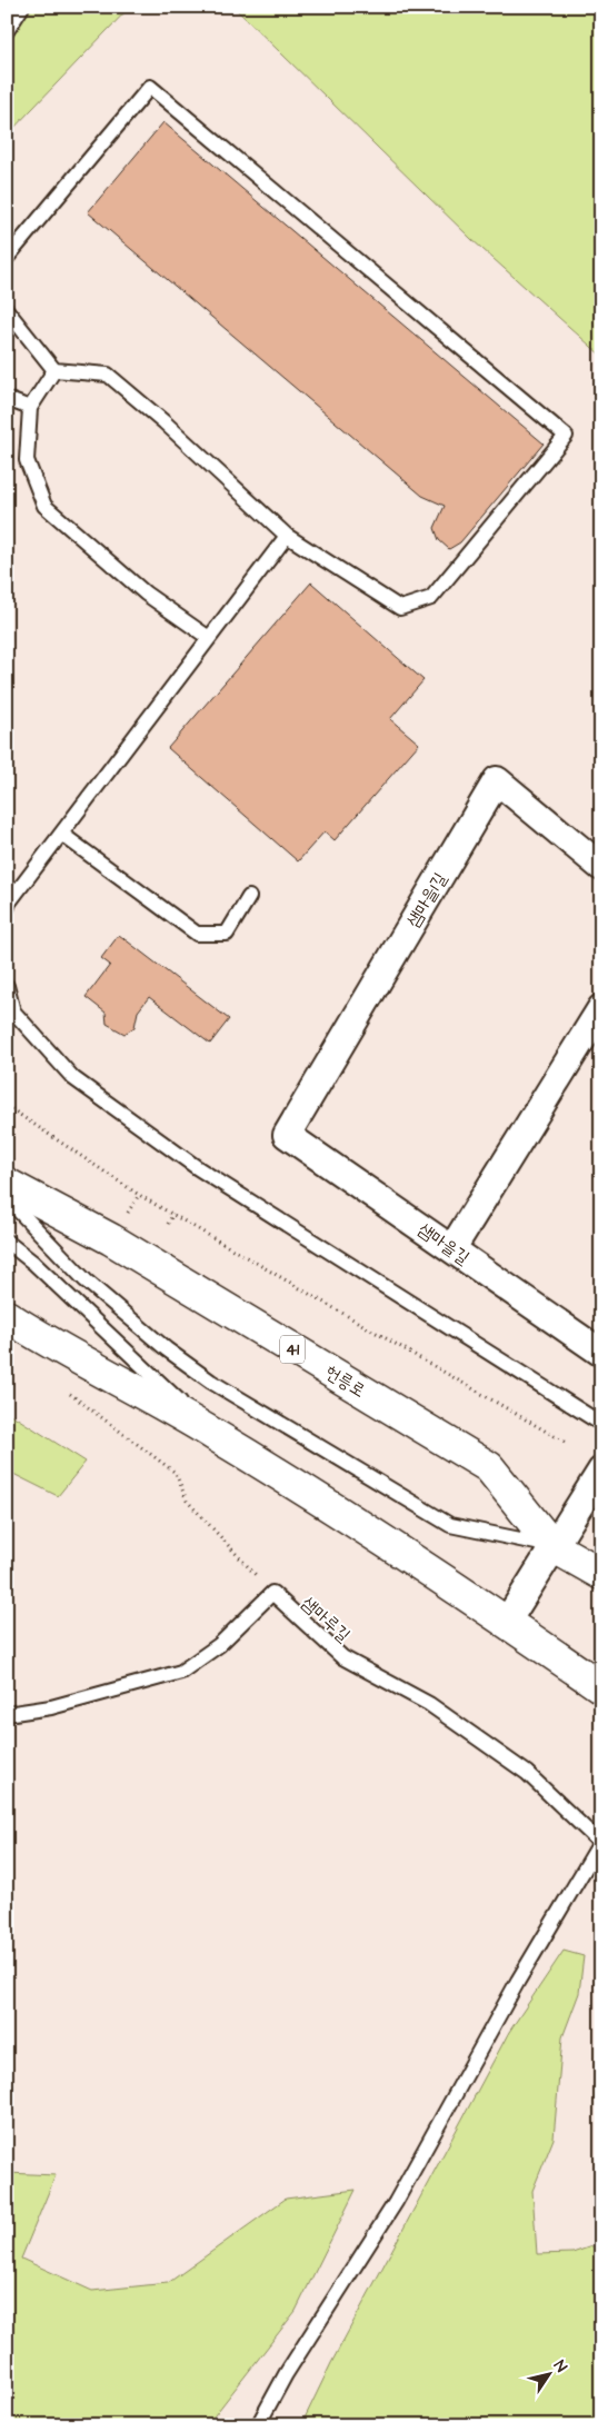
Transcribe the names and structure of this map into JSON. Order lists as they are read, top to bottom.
{
  "streets": {
    "main road": ["41", "헌릉로"],
    "street": ["샘마을1길", "샘마을길"],
    "lane": ["샘마루길"]
  },
  "crossings": [
    ["샘마을1길", "샘마을길"]
  ],
  "north": "top right"
}
